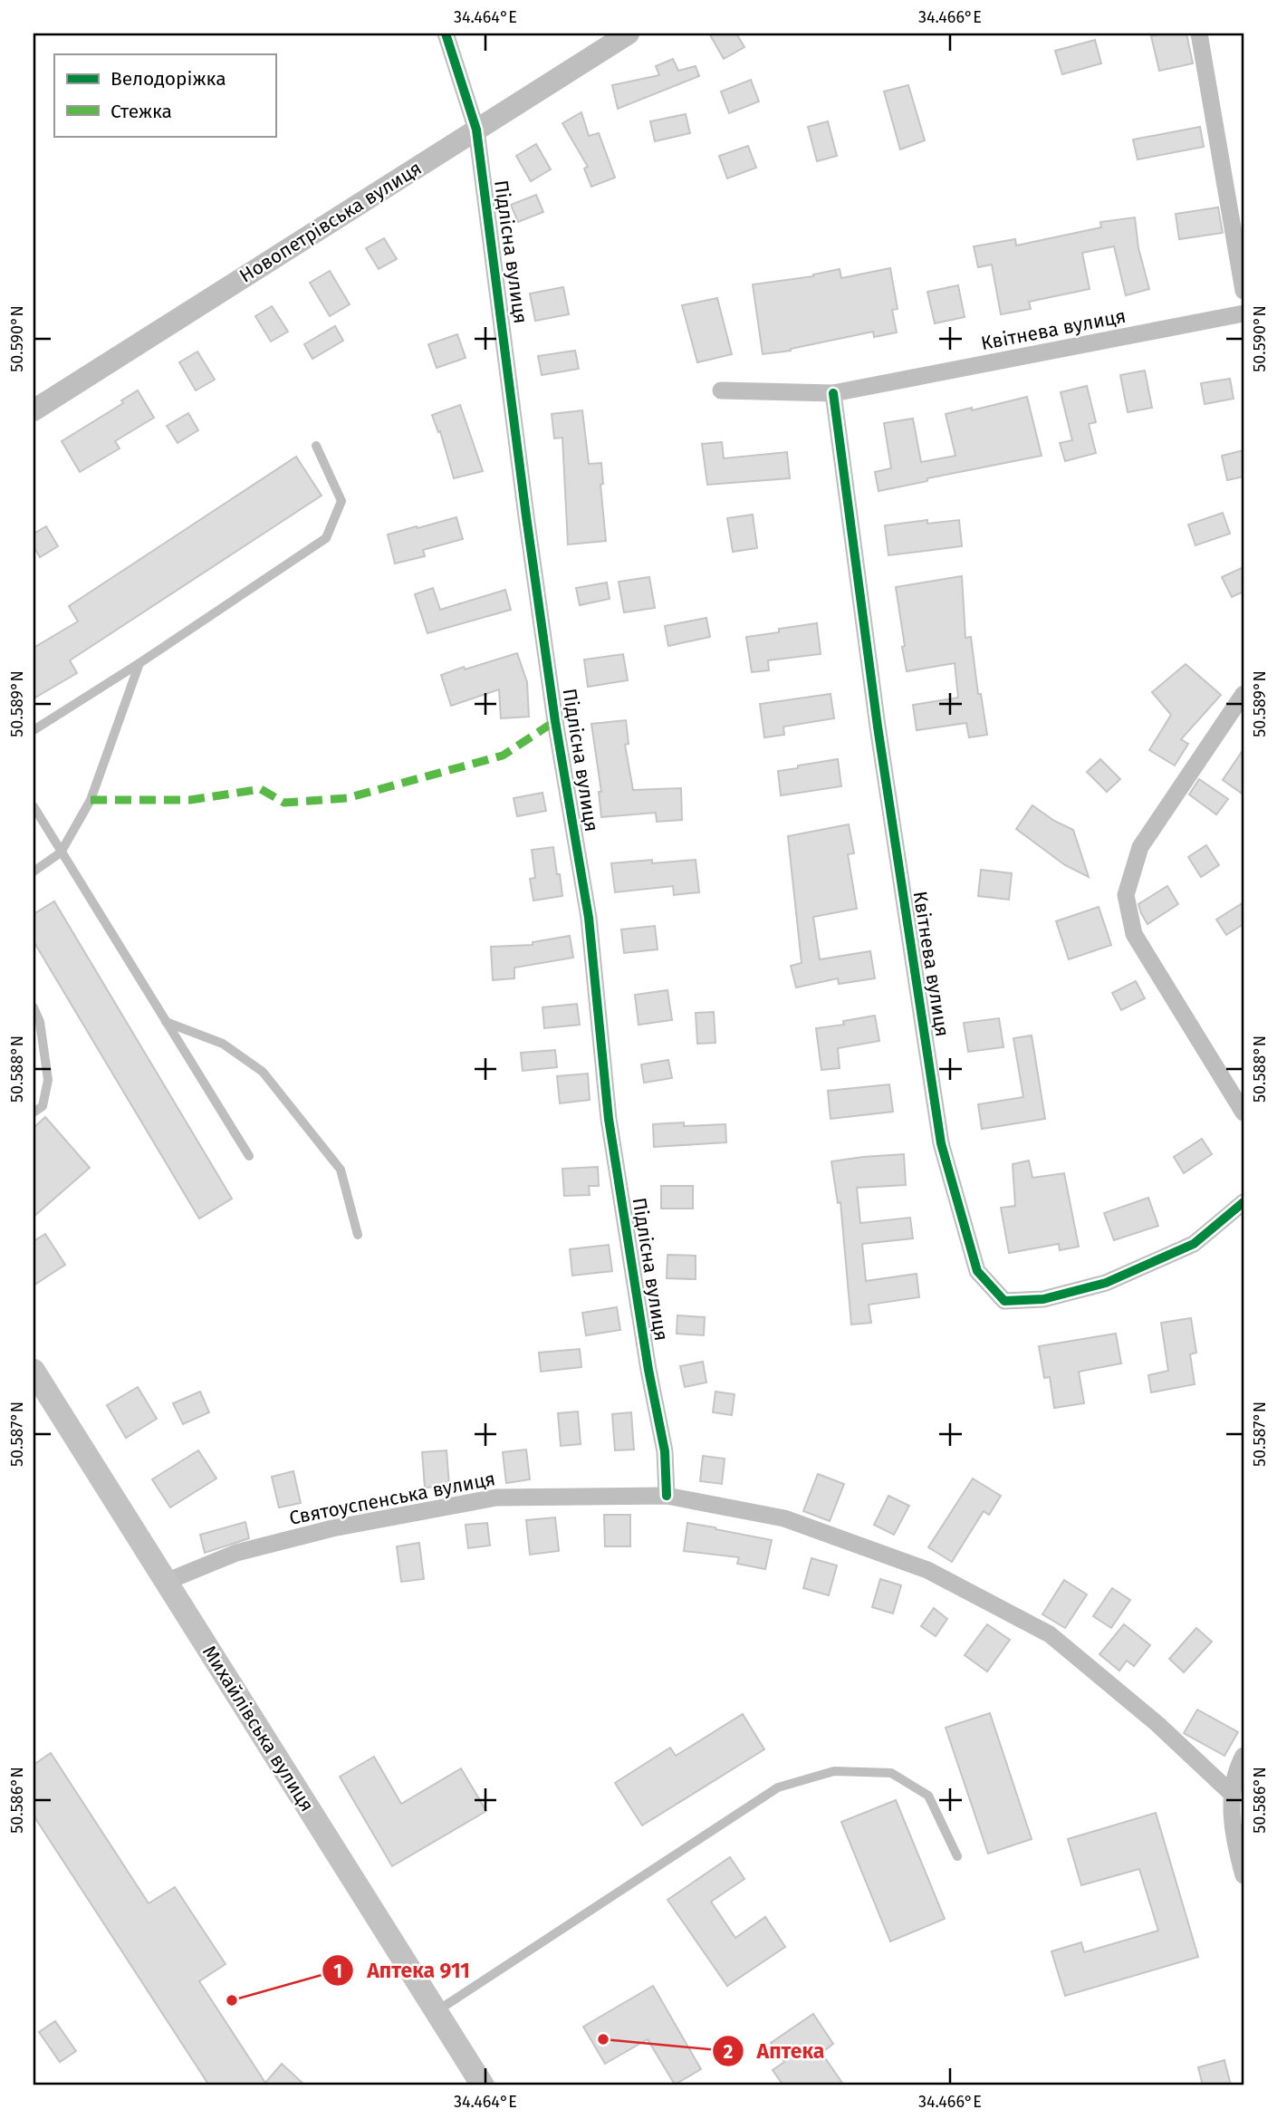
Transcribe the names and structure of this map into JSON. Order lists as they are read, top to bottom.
{
  "streets": {
    "main road": ["Михайлівська вулиця"],
    "street": [
      "Новопетрівська вулиця",
      "Підлісна вулиця",
      "Квітнева вулиця",
      "Святоуспенська вулиця"
    ]
  },
  "crossings": [
    ["Новопетрівська вулиця", "Підлісна вулиця"],
    ["Підлісна вулиця", "Святоуспенська вулиця"],
    ["Святоуспенська вулиця", "Михайлівська вулиця"]
  ],
  "places": ["Аптека 911", "Аптека"],
  "legend": ["Велодоріжка", "Стежка"],
  "coordinates": [
    "34.464°E",
    "34.466°E",
    "50.590°N",
    "50.589°N",
    "50.588°N",
    "50.587°N",
    "50.586°N"
  ]
}
